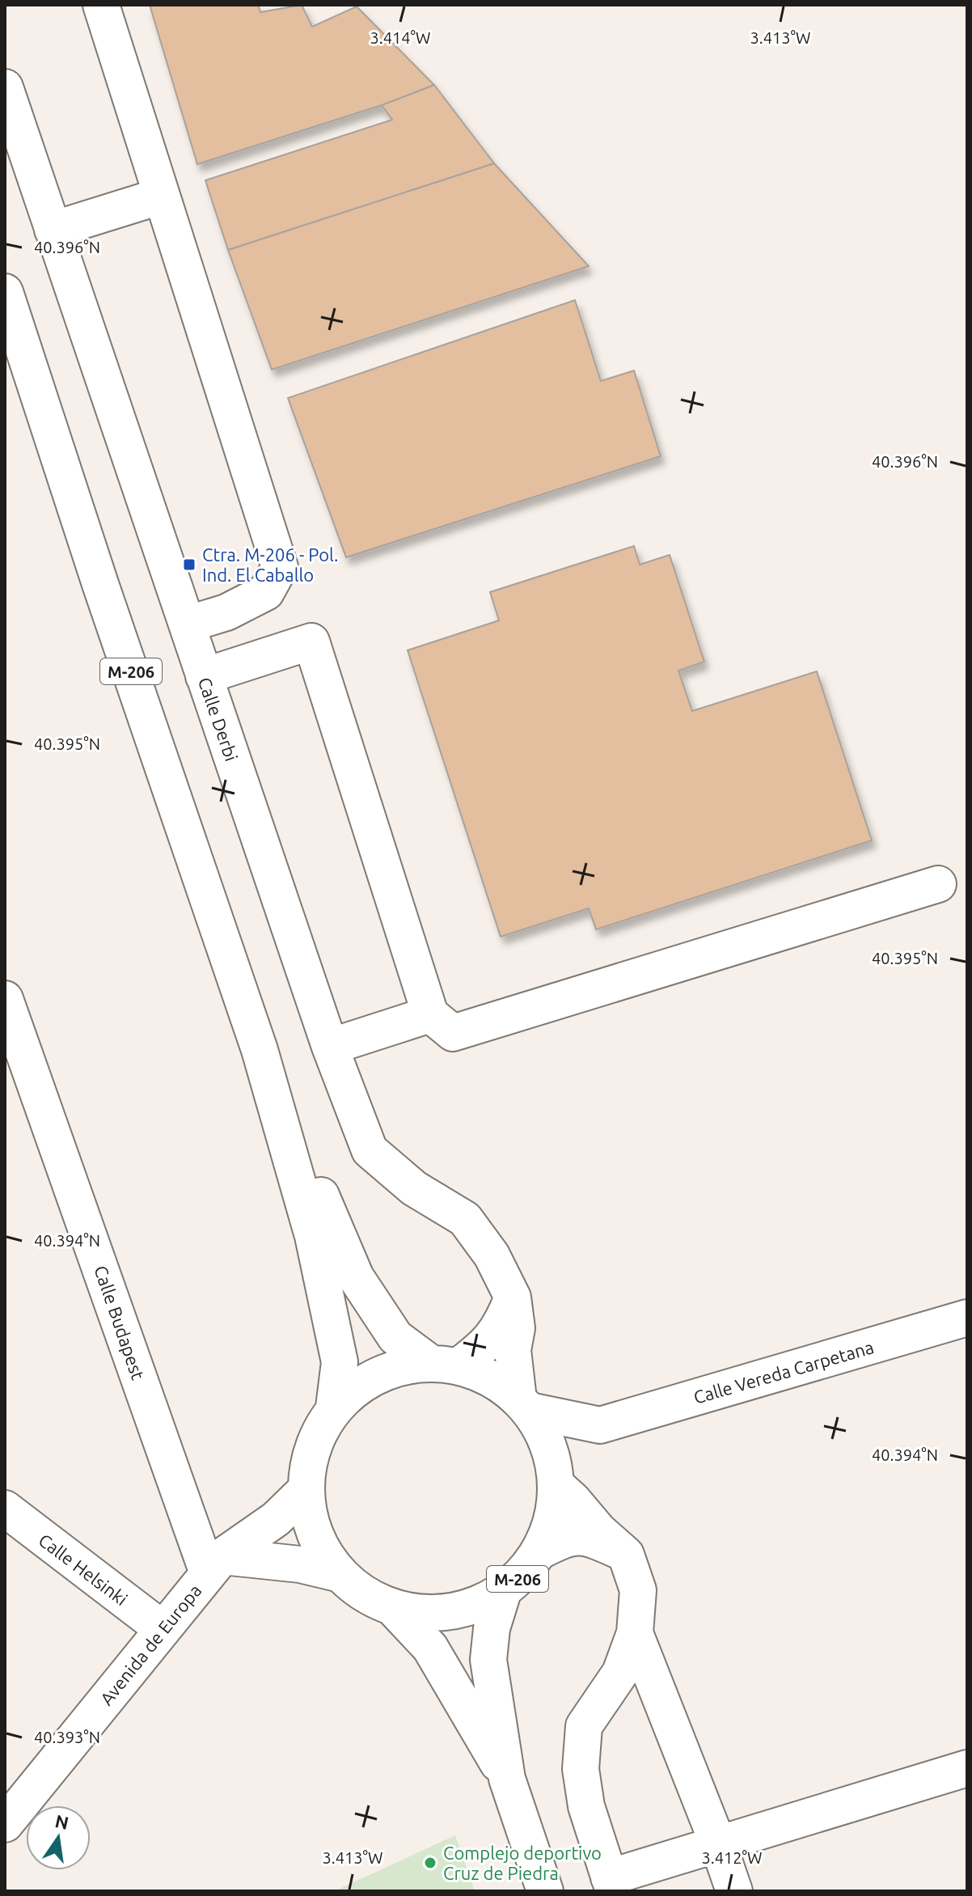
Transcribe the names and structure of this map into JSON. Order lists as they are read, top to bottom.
{
  "streets": {
    "street": [
      "M-206",
      "Calle Derbi",
      "Calle Budapest",
      "Calle Vereda Carpetana",
      "Calle Helsinki",
      "Avenida de Europa"
    ]
  },
  "crossings": [
    ["M-206", "Calle Derbi"],
    ["M-206", "Calle Vereda Carpetana"],
    ["M-206", "Avenida de Europa"],
    ["Calle Derbi", "Calle Vereda Carpetana"],
    ["Calle Budapest", "Avenida de Europa"],
    ["Calle Helsinki", "Avenida de Europa"]
  ],
  "places": {
    "transit": ["Ctra. M-206 - Pol. Ind. El Caballo"],
    "other": ["Complejo deportivo Cruz de Piedra"]
  },
  "north": "top",
  "coordinates": [
    "3.413°W",
    "3.414°W",
    "40.396°N",
    "40.395°N",
    "40.394°N",
    "40.393°N",
    "3.412°W"
  ]
}
